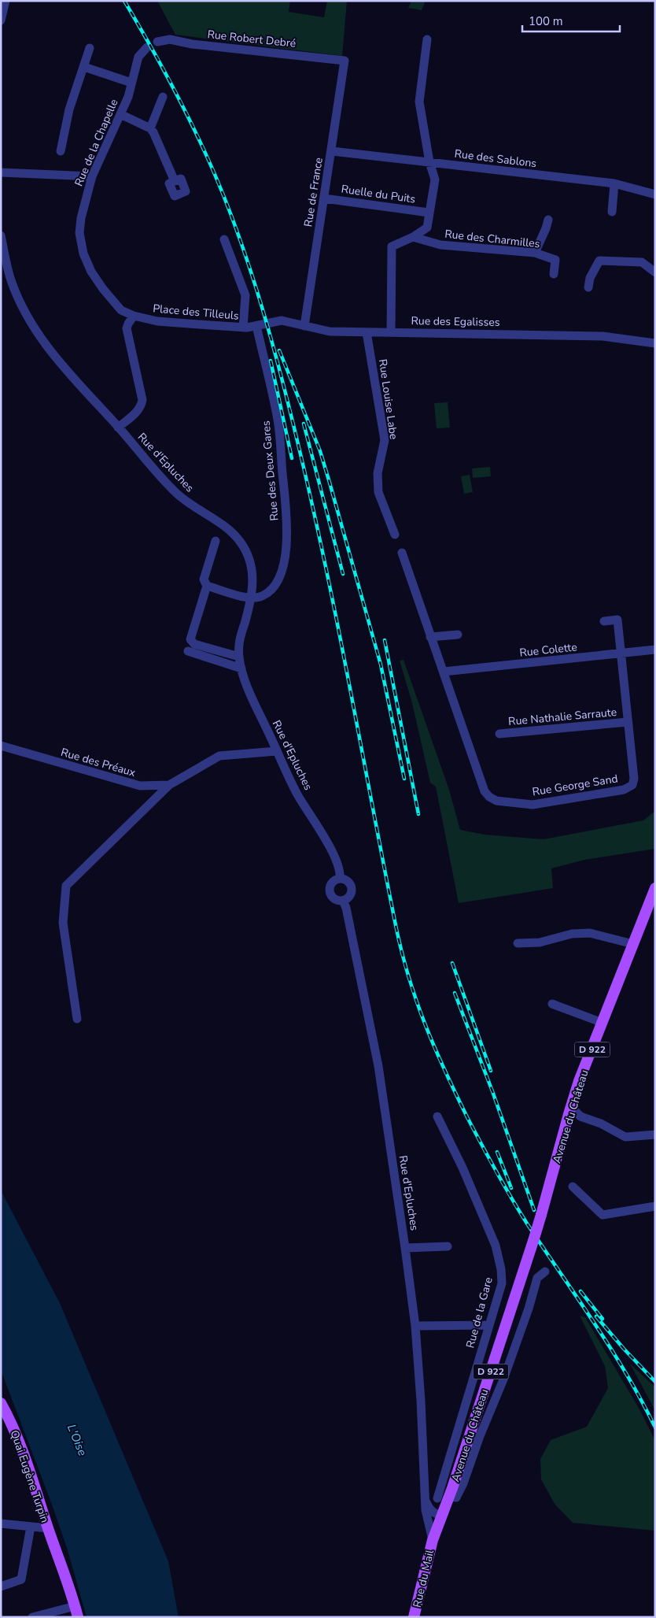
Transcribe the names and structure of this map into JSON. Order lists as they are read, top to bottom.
{
  "streets": {
    "main road": [
      "D 922",
      "Avenue du Château",
      "Quai Eugène Turpin",
      "Rue du Mail"
    ],
    "street": [
      "Rue Robert Debré",
      "Rue de la Chapelle",
      "Rue des Sablons",
      "Rue de France",
      "Ruelle du Puits",
      "Rue des Charmilles",
      "Place des Tilleuls",
      "Rue des Egalisses",
      "Rue Louise Labe",
      "Rue d'Epluches",
      "Rue des Deux Gares",
      "Rue Colette",
      "Rue Nathalie Sarraute",
      "Rue des Préaux",
      "Rue George Sand",
      "Rue de la Gare"
    ]
  },
  "crossings": [
    ["Rue Robert Debré", "Rue de France"],
    ["Rue de la Chapelle", "Place des Tilleuls"],
    ["Rue de la Chapelle", "Rue d'Epluches"],
    ["Rue des Sablons", "Rue de France"],
    ["Rue de France", "Ruelle du Puits"],
    ["Rue de France", "Rue des Egalisses"],
    ["Place des Tilleuls", "Rue des Egalisses"],
    ["Place des Tilleuls", "Rue des Deux Gares"],
    ["Rue des Egalisses", "Rue Louise Labe"],
    ["Rue des Egalisses", "Rue des Deux Gares"],
    ["Rue d'Epluches", "Rue des Deux Gares"],
    ["Rue d'Epluches", "Avenue du Château"],
    ["Rue d'Epluches", "Rue du Mail"],
    ["Rue Colette", "Rue George Sand"],
    ["Rue Nathalie Sarraute", "Rue George Sand"],
    ["Avenue du Château", "Rue de la Gare"],
    ["Avenue du Château", "Rue du Mail"]
  ],
  "water": ["L'Oise"],
  "scale_bar": "100 m"
}
